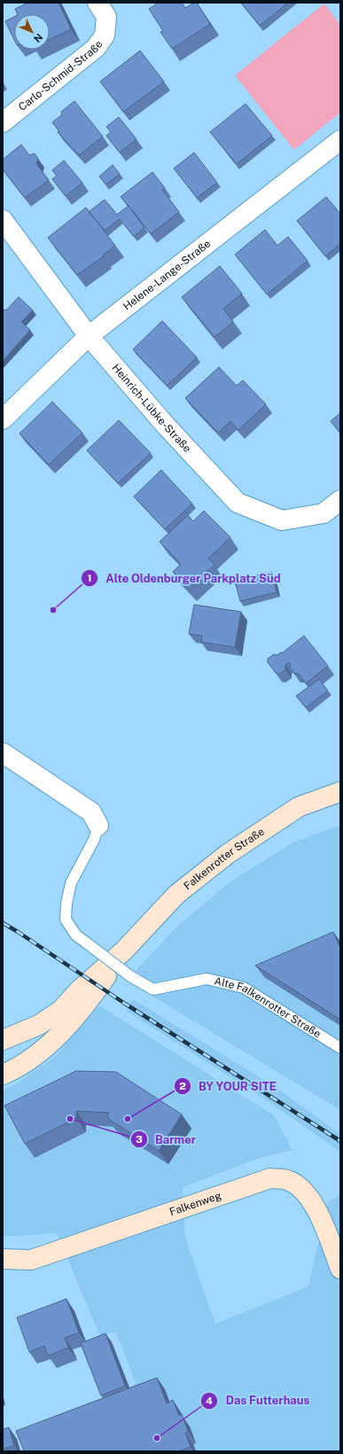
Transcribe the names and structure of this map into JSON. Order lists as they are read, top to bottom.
{
  "streets": {
    "main road": ["Falkenrotter Straße", "Falkenweg"],
    "street": ["Carlo-Schmid-Straße", "Helene-Lange-Straße", "Heinrich-Lübke-Straße"],
    "lane": ["Alte Falkenrotter Straße"]
  },
  "crossings": [
    ["Helene-Lange-Straße", "Heinrich-Lübke-Straße"]
  ],
  "places": [
    "Alte Oldenburger Parkplatz Süd",
    "Barmer",
    "BY YOUR SITE",
    "Das Futterhaus"
  ],
  "north": "bottom right"
}
